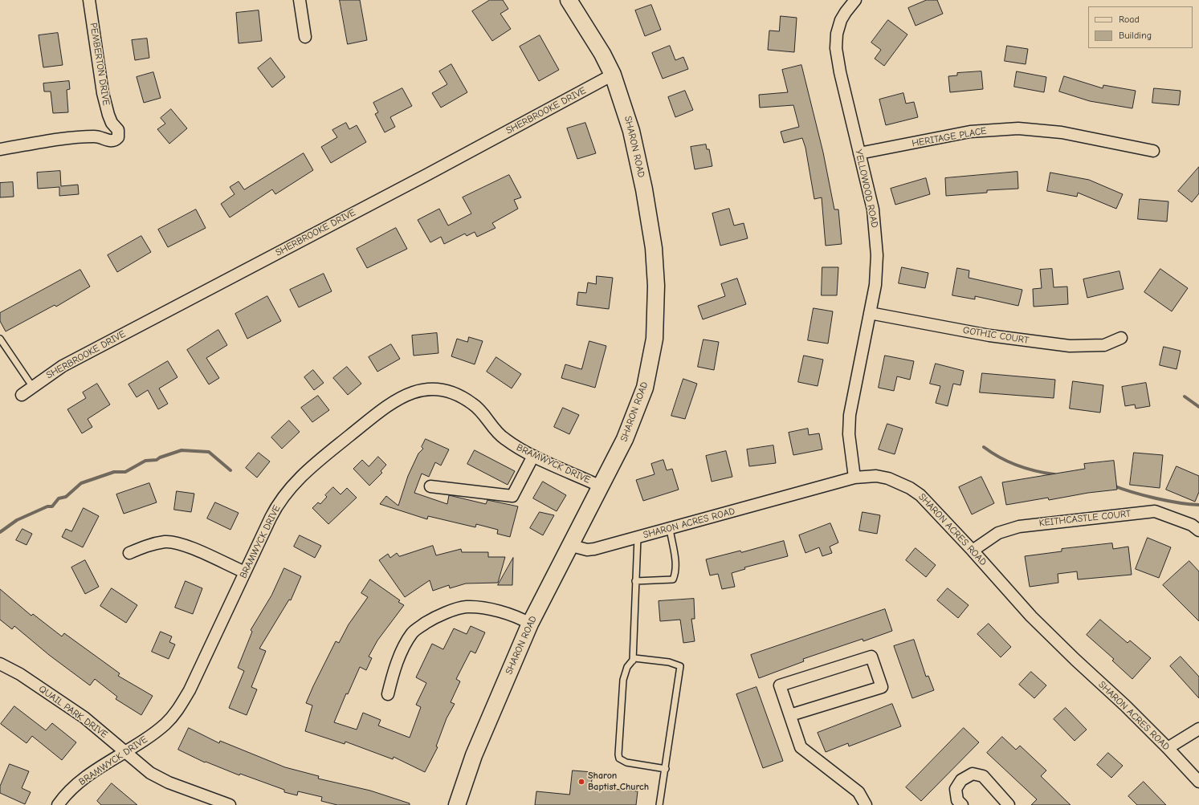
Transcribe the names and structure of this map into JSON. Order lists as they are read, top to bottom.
{
  "streets": {
    "main road": ["SHARON ROAD"],
    "street": [
      "PEMBERTON DRIVE",
      "SHERBROOKE DRIVE",
      "HERITAGE PLACE",
      "YELLOWOOD ROAD",
      "GOTHIC COURT",
      "BRAMWYCK DRIVE",
      "KEITHCASTLE COURT",
      "SHARON ACRES ROAD",
      "QUAIL PARK DRIVE"
    ]
  },
  "crossings": [
    ["SHERBROOKE DRIVE", "SHARON ROAD"],
    ["HERITAGE PLACE", "YELLOWOOD ROAD"],
    ["SHARON ROAD", "BRAMWYCK DRIVE"],
    ["SHARON ROAD", "SHARON ACRES ROAD"],
    ["YELLOWOOD ROAD", "GOTHIC COURT"],
    ["YELLOWOOD ROAD", "SHARON ACRES ROAD"],
    ["BRAMWYCK DRIVE", "QUAIL PARK DRIVE"],
    ["KEITHCASTLE COURT", "SHARON ACRES ROAD"]
  ],
  "places": ["Sharon Baptist Church"],
  "legend": ["Road", "Building"]
}
